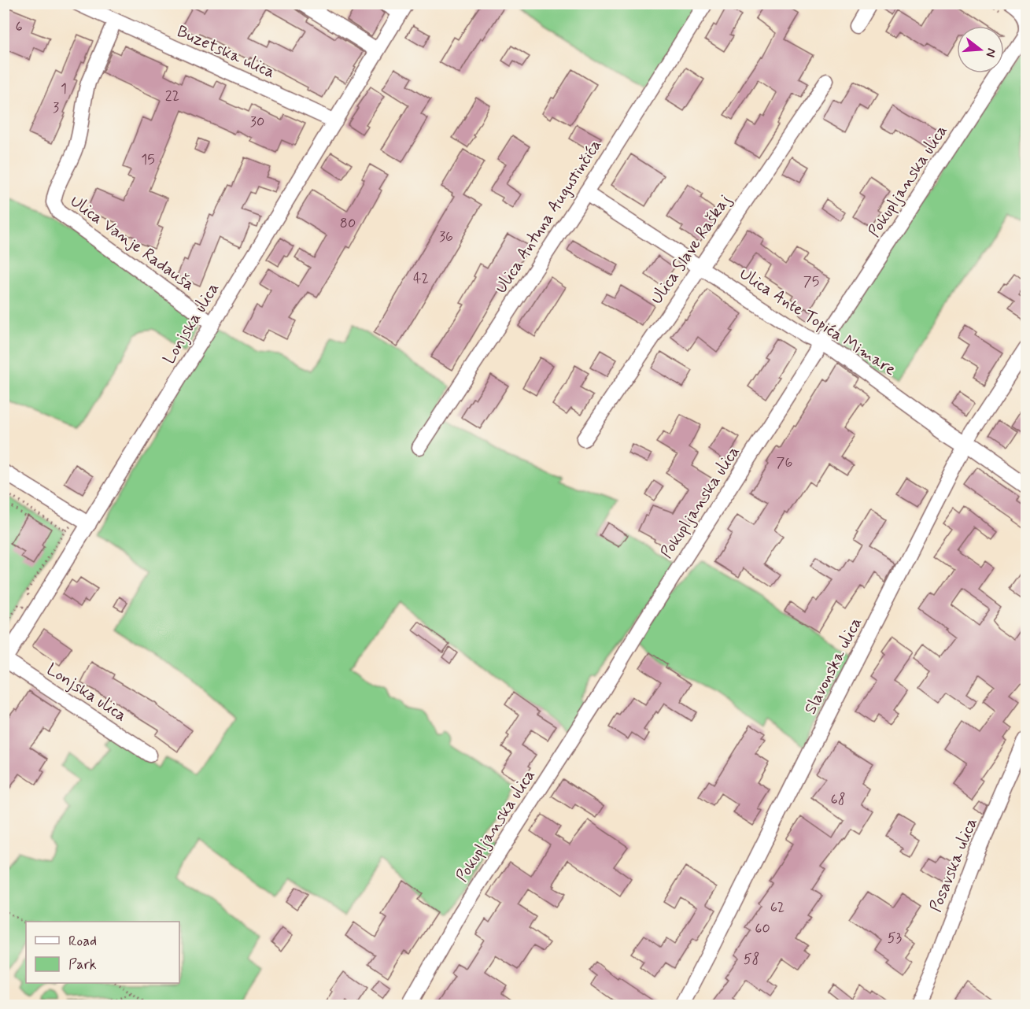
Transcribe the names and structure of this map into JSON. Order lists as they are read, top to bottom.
{
  "streets": {
    "street": [
      "Buzetska ulica",
      "Pokupljanska ulica",
      "Ulica Antuna Augustinčića",
      "Ulica Vanje Radauša",
      "Ulica Slave Raškaj",
      "Ulica Ante Topića Mimare",
      "Lonjska ulica",
      "Slavonska ulica",
      "Posavska ulica"
    ]
  },
  "crossings": [
    ["Buzetska ulica", "Ulica Vanje Radauša"],
    ["Buzetska ulica", "Lonjska ulica"],
    ["Pokupljanska ulica", "Ulica Ante Topića Mimare"],
    ["Ulica Antuna Augustinčića", "Ulica Ante Topića Mimare"],
    ["Ulica Vanje Radauša", "Lonjska ulica"],
    ["Ulica Slave Raškaj", "Ulica Ante Topića Mimare"],
    ["Ulica Ante Topića Mimare", "Slavonska ulica"]
  ],
  "house_numbers": [
    "6",
    "1",
    "22",
    "3",
    "30",
    "15",
    "80",
    "36",
    "42",
    "75",
    "76",
    "68",
    "62",
    "60",
    "53",
    "58"
  ],
  "legend": ["Road", "Park"],
  "north": "right"
}
